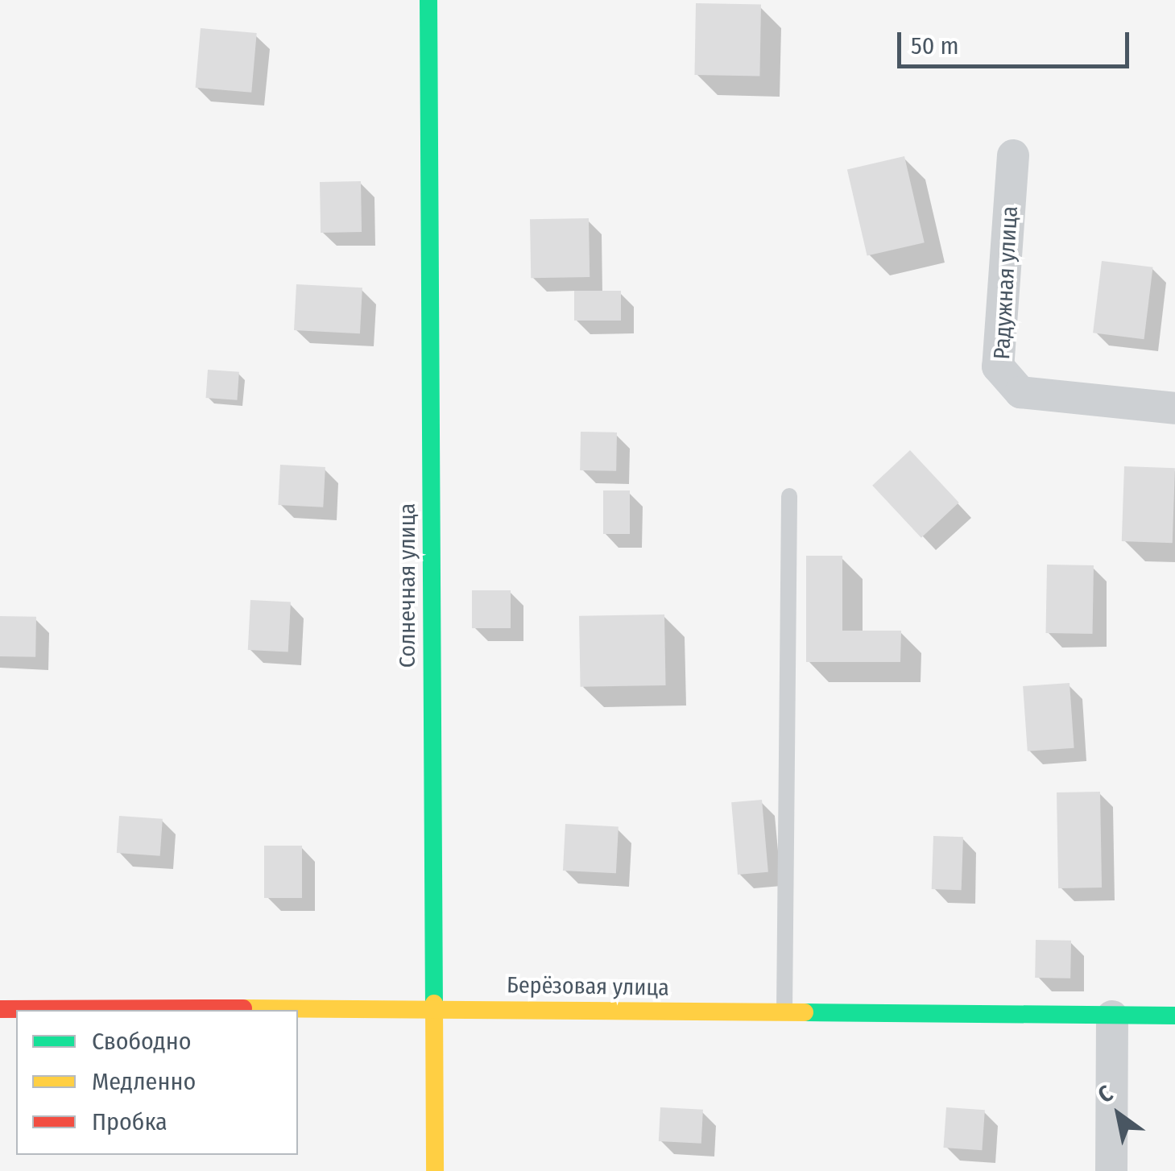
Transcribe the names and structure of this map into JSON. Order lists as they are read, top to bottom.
{
  "streets": {
    "street": ["Радужная улица", "Солнечная улица", "Берёзовая улица"]
  },
  "crossings": [
    ["Солнечная улица", "Берёзовая улица"]
  ],
  "legend": ["Свободно", "Медленно", "Пробка"],
  "scale_bar": "50 m",
  "north": "top left"
}
